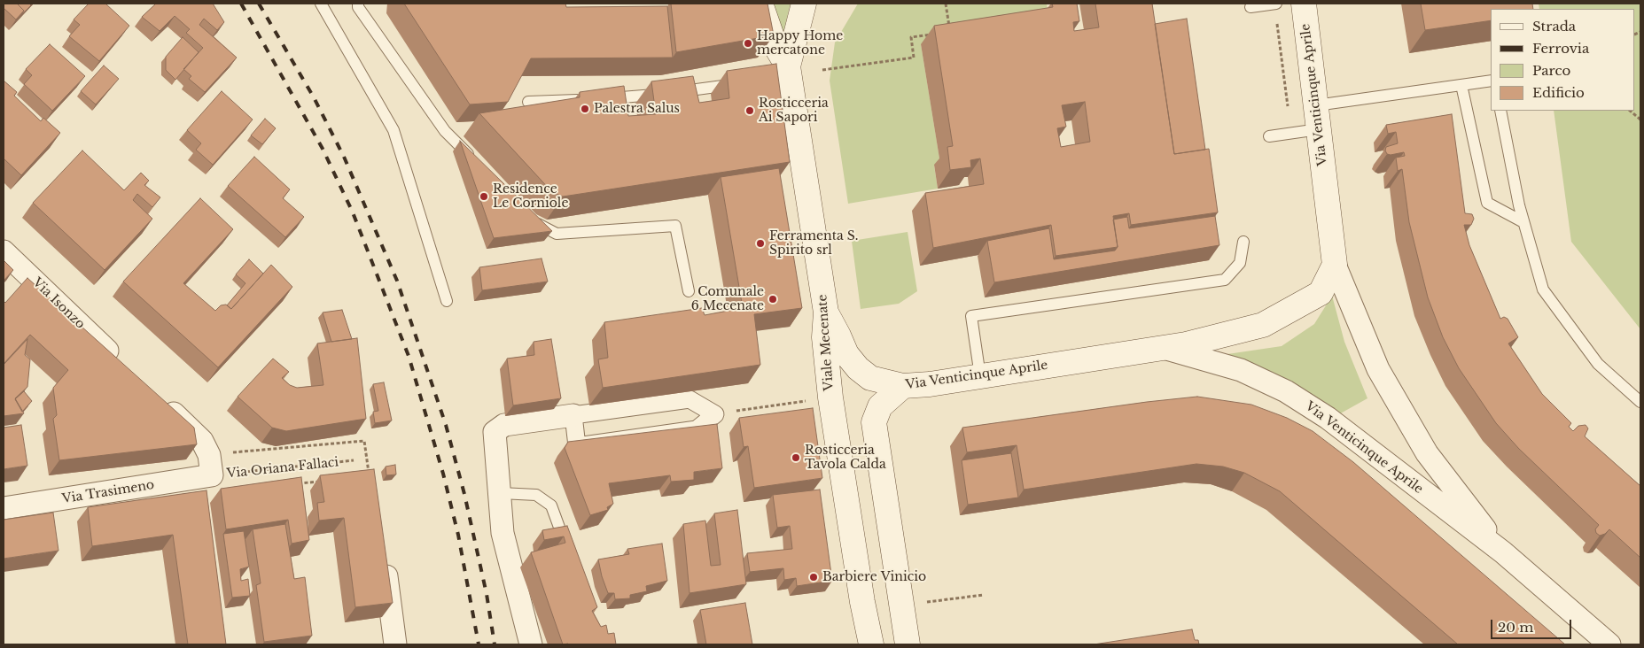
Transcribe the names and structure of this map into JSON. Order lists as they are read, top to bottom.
{
  "streets": {
    "main road": ["Via Venticinque Aprile", "Viale Mecenate"],
    "street": ["Via Isonzo", "Via Trasimeno"],
    "path": ["Via Oriana Fallaci"]
  },
  "crossings": [
    ["Via Venticinque Aprile", "Viale Mecenate"],
    ["Via Oriana Fallaci", "Via Trasimeno"]
  ],
  "places": [
    "Happy Home mercatone",
    "Palestra Salus",
    "Rosticceria Ai Sapori",
    "Residence Le Corniole",
    "Ferramenta S. Spirito srl",
    "Comunale 6 Mecenate",
    "Rosticceria Tavola Calda",
    "Barbiere Vinicio"
  ],
  "legend": [
    "Strada",
    "Ferrovia",
    "Parco",
    "Edificio"
  ],
  "scale_bar": "20 m"
}
